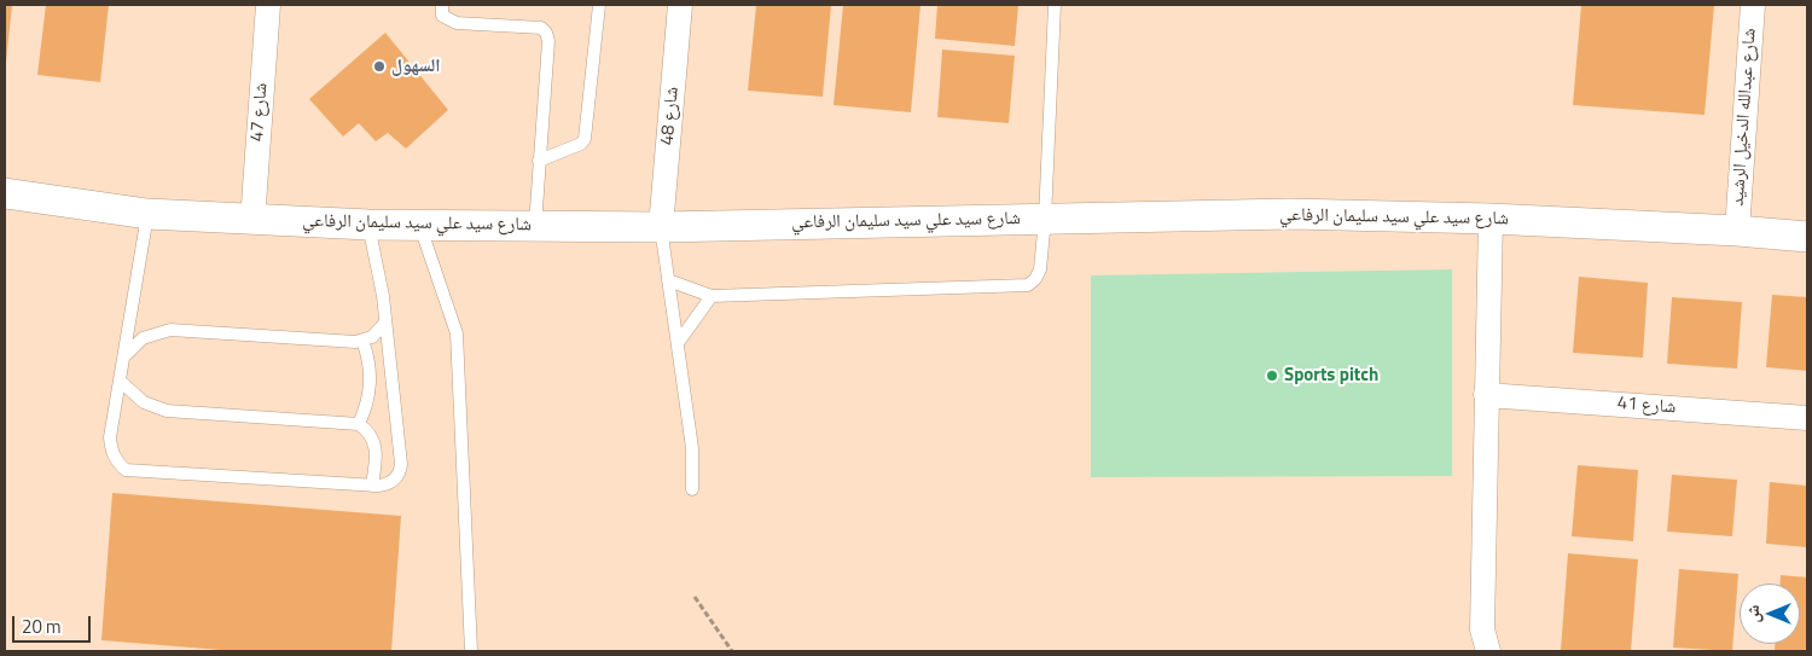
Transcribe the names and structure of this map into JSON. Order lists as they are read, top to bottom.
{
  "streets": {
    "street": [
      "شارع 47",
      "شارع 48",
      "شارع عبدالله الدخيل الرشيد",
      "شارع سيد علي سيد سليمان الرفاعي",
      "شارع 41"
    ]
  },
  "crossings": [
    ["شارع 47", "شارع سيد علي سيد سليمان الرفاعي"],
    ["شارع 48", "شارع سيد علي سيد سليمان الرفاعي"],
    ["شارع عبدالله الدخيل الرشيد", "شارع سيد علي سيد سليمان الرفاعي"]
  ],
  "places": ["السهول", "Sports pitch"],
  "scale_bar": "20 m",
  "north": "left"
}
